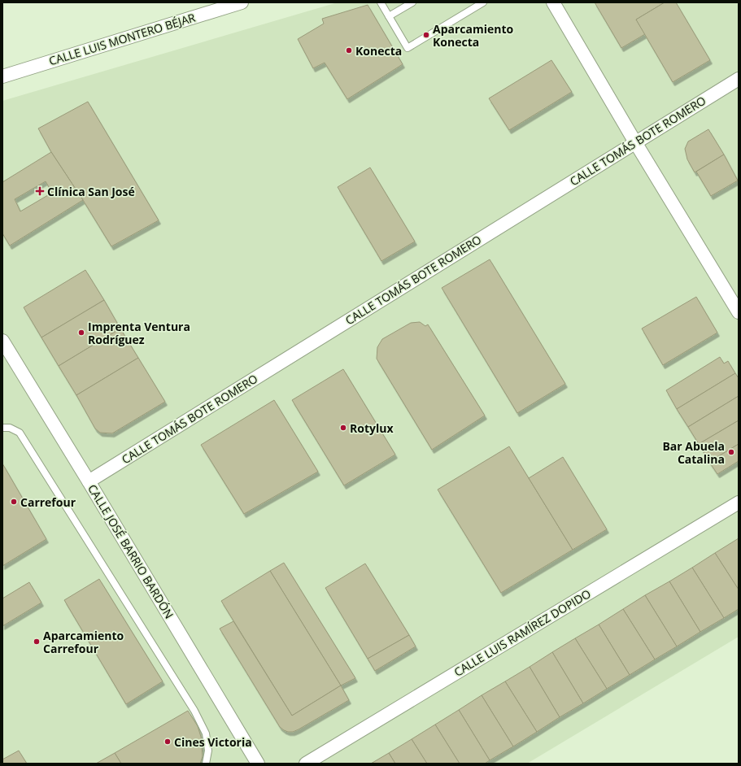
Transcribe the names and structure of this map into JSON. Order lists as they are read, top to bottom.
{
  "streets": {
    "street": [
      "CALLE LUIS MONTERO BÉJAR",
      "CALLE TOMÁS BOTE ROMERO",
      "CALLE JOSÉ BARRIO BARDÓN",
      "CALLE LUIS RAMÍREZ DOPIDO"
    ]
  },
  "crossings": [
    ["CALLE TOMÁS BOTE ROMERO", "CALLE JOSÉ BARRIO BARDÓN"]
  ],
  "places": {
    "other": [
      "Aparcamiento Konecta",
      "Konecta",
      "Imprenta Ventura Rodríguez",
      "Rotylux",
      "Bar Abuela Catalina",
      "Carrefour",
      "Aparcamiento Carrefour",
      "Cines Victoria"
    ],
    "health": ["Clínica San José"]
  }
}
